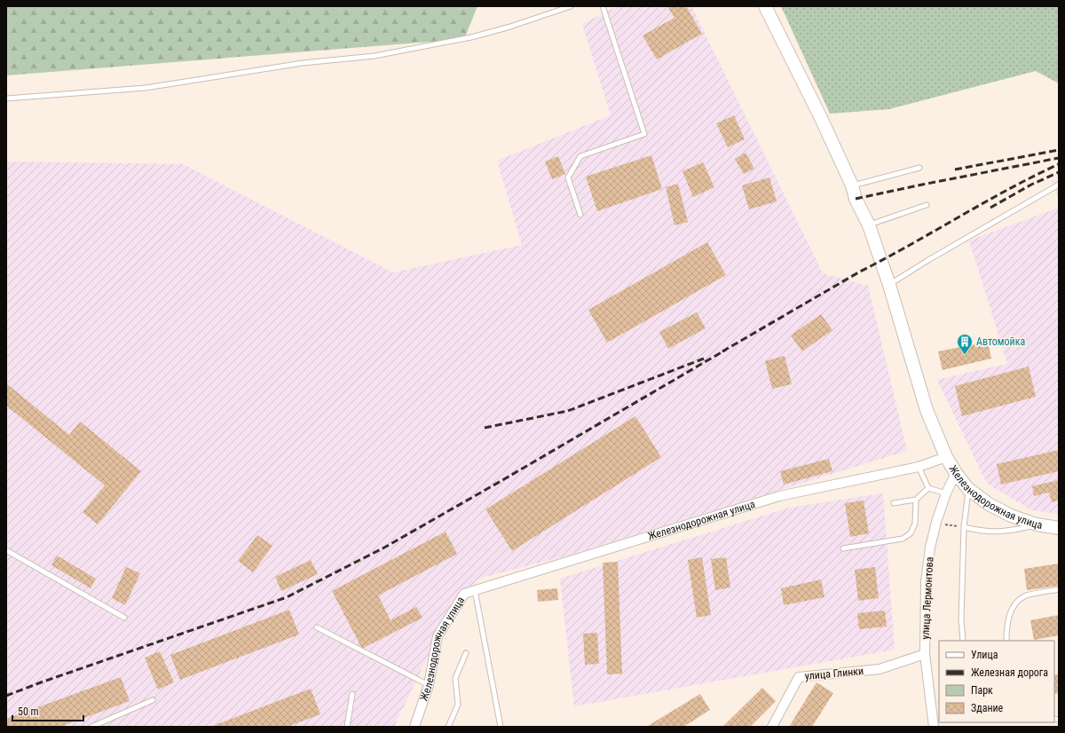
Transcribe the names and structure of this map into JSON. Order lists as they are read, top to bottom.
{
  "streets": {
    "main road": ["Железнодорожная улица"],
    "street": ["улица Лермонтова", "улица Глинки"]
  },
  "crossings": [
    ["Железнодорожная улица", "улица Лермонтова"],
    ["улица Лермонтова", "улица Глинки"]
  ],
  "places": {
    "building": ["Автомойка"]
  },
  "legend": [
    "Улица",
    "Железная дорога",
    "Парк",
    "Здание"
  ],
  "scale_bar": "50 m"
}
